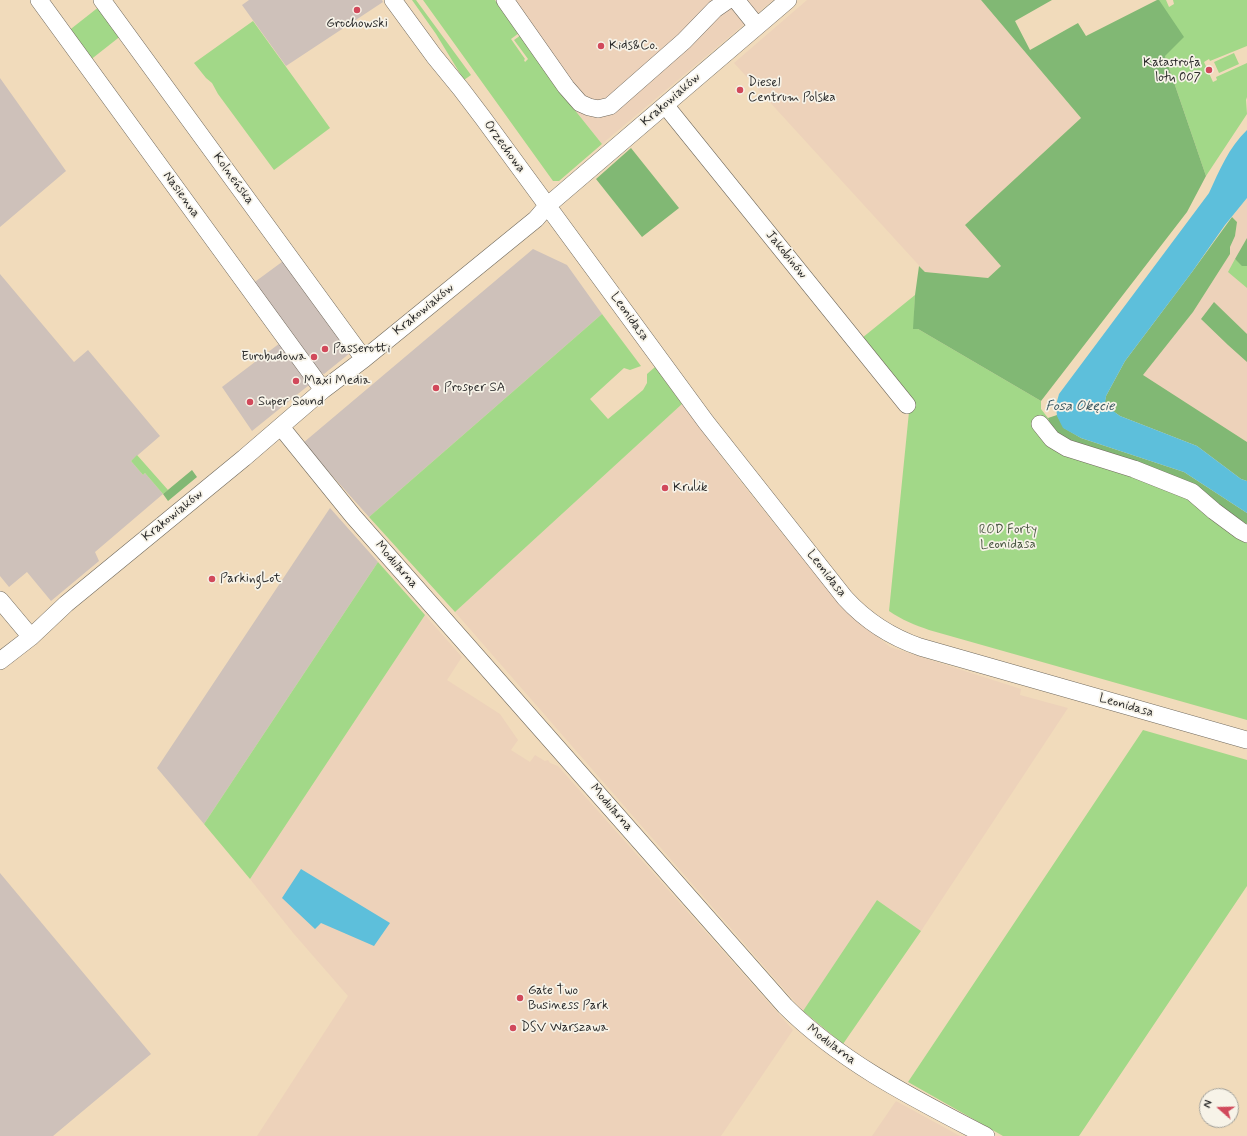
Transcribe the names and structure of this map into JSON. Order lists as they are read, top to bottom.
{
  "streets": {
    "street": [
      "Krakowiaków",
      "Orzechowa",
      "Kolneńska",
      "Nasienna",
      "Jakobinów",
      "Leonidasa",
      "Modularna"
    ]
  },
  "crossings": [
    ["Krakowiaków", "Orzechowa"],
    ["Krakowiaków", "Kolneńska"],
    ["Krakowiaków", "Nasienna"],
    ["Krakowiaków", "Jakobinów"],
    ["Krakowiaków", "Leonidasa"],
    ["Krakowiaków", "Modularna"],
    ["Orzechowa", "Leonidasa"]
  ],
  "water": ["Fosa Okęcie"],
  "parks": ["ROD Forty Leonidasa"],
  "places": [
    "Grochowski",
    "Kids&Co.",
    "Katastrofa lotu 007",
    "Diesel Centrum Polska",
    "Passerotti",
    "Eurobudowa",
    "Maxi Media",
    "Prosper SA",
    "Super Sound",
    "Krulik",
    "ParkingLot",
    "Gate Two Business Park",
    "DSV Warszawa"
  ],
  "north": "left"
}
